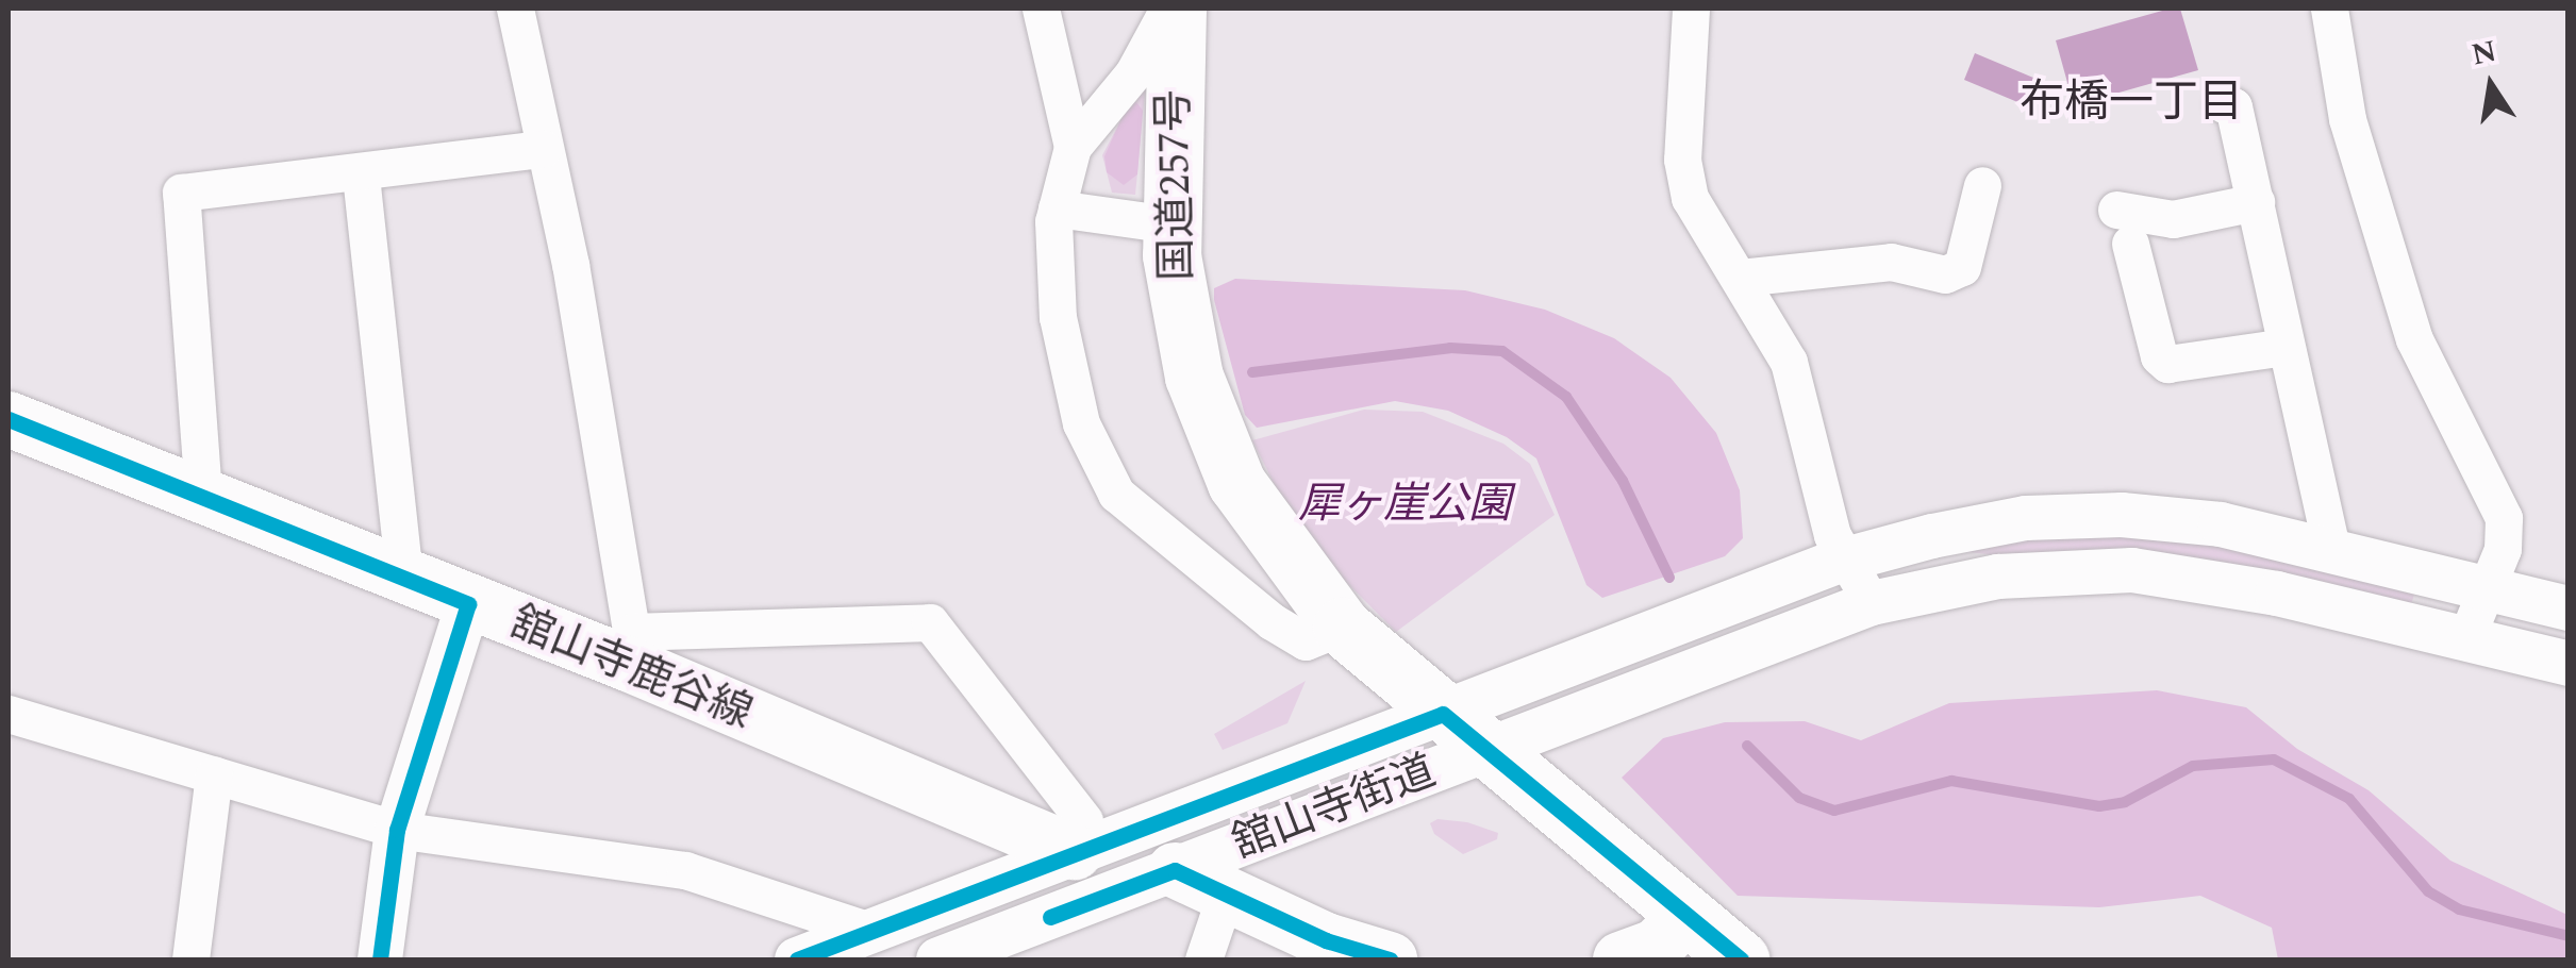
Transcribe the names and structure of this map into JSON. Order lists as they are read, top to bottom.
{
  "streets": {
    "highway": ["国道257号"],
    "main road": ["舘山寺鹿谷線"],
    "street": ["舘山寺街道"]
  },
  "crossings": [
    ["国道257号", "舘山寺街道"],
    ["舘山寺鹿谷線", "舘山寺街道"]
  ],
  "districts": ["布橋一丁目"],
  "parks": ["犀ヶ崖公園"],
  "north": "top"
}
